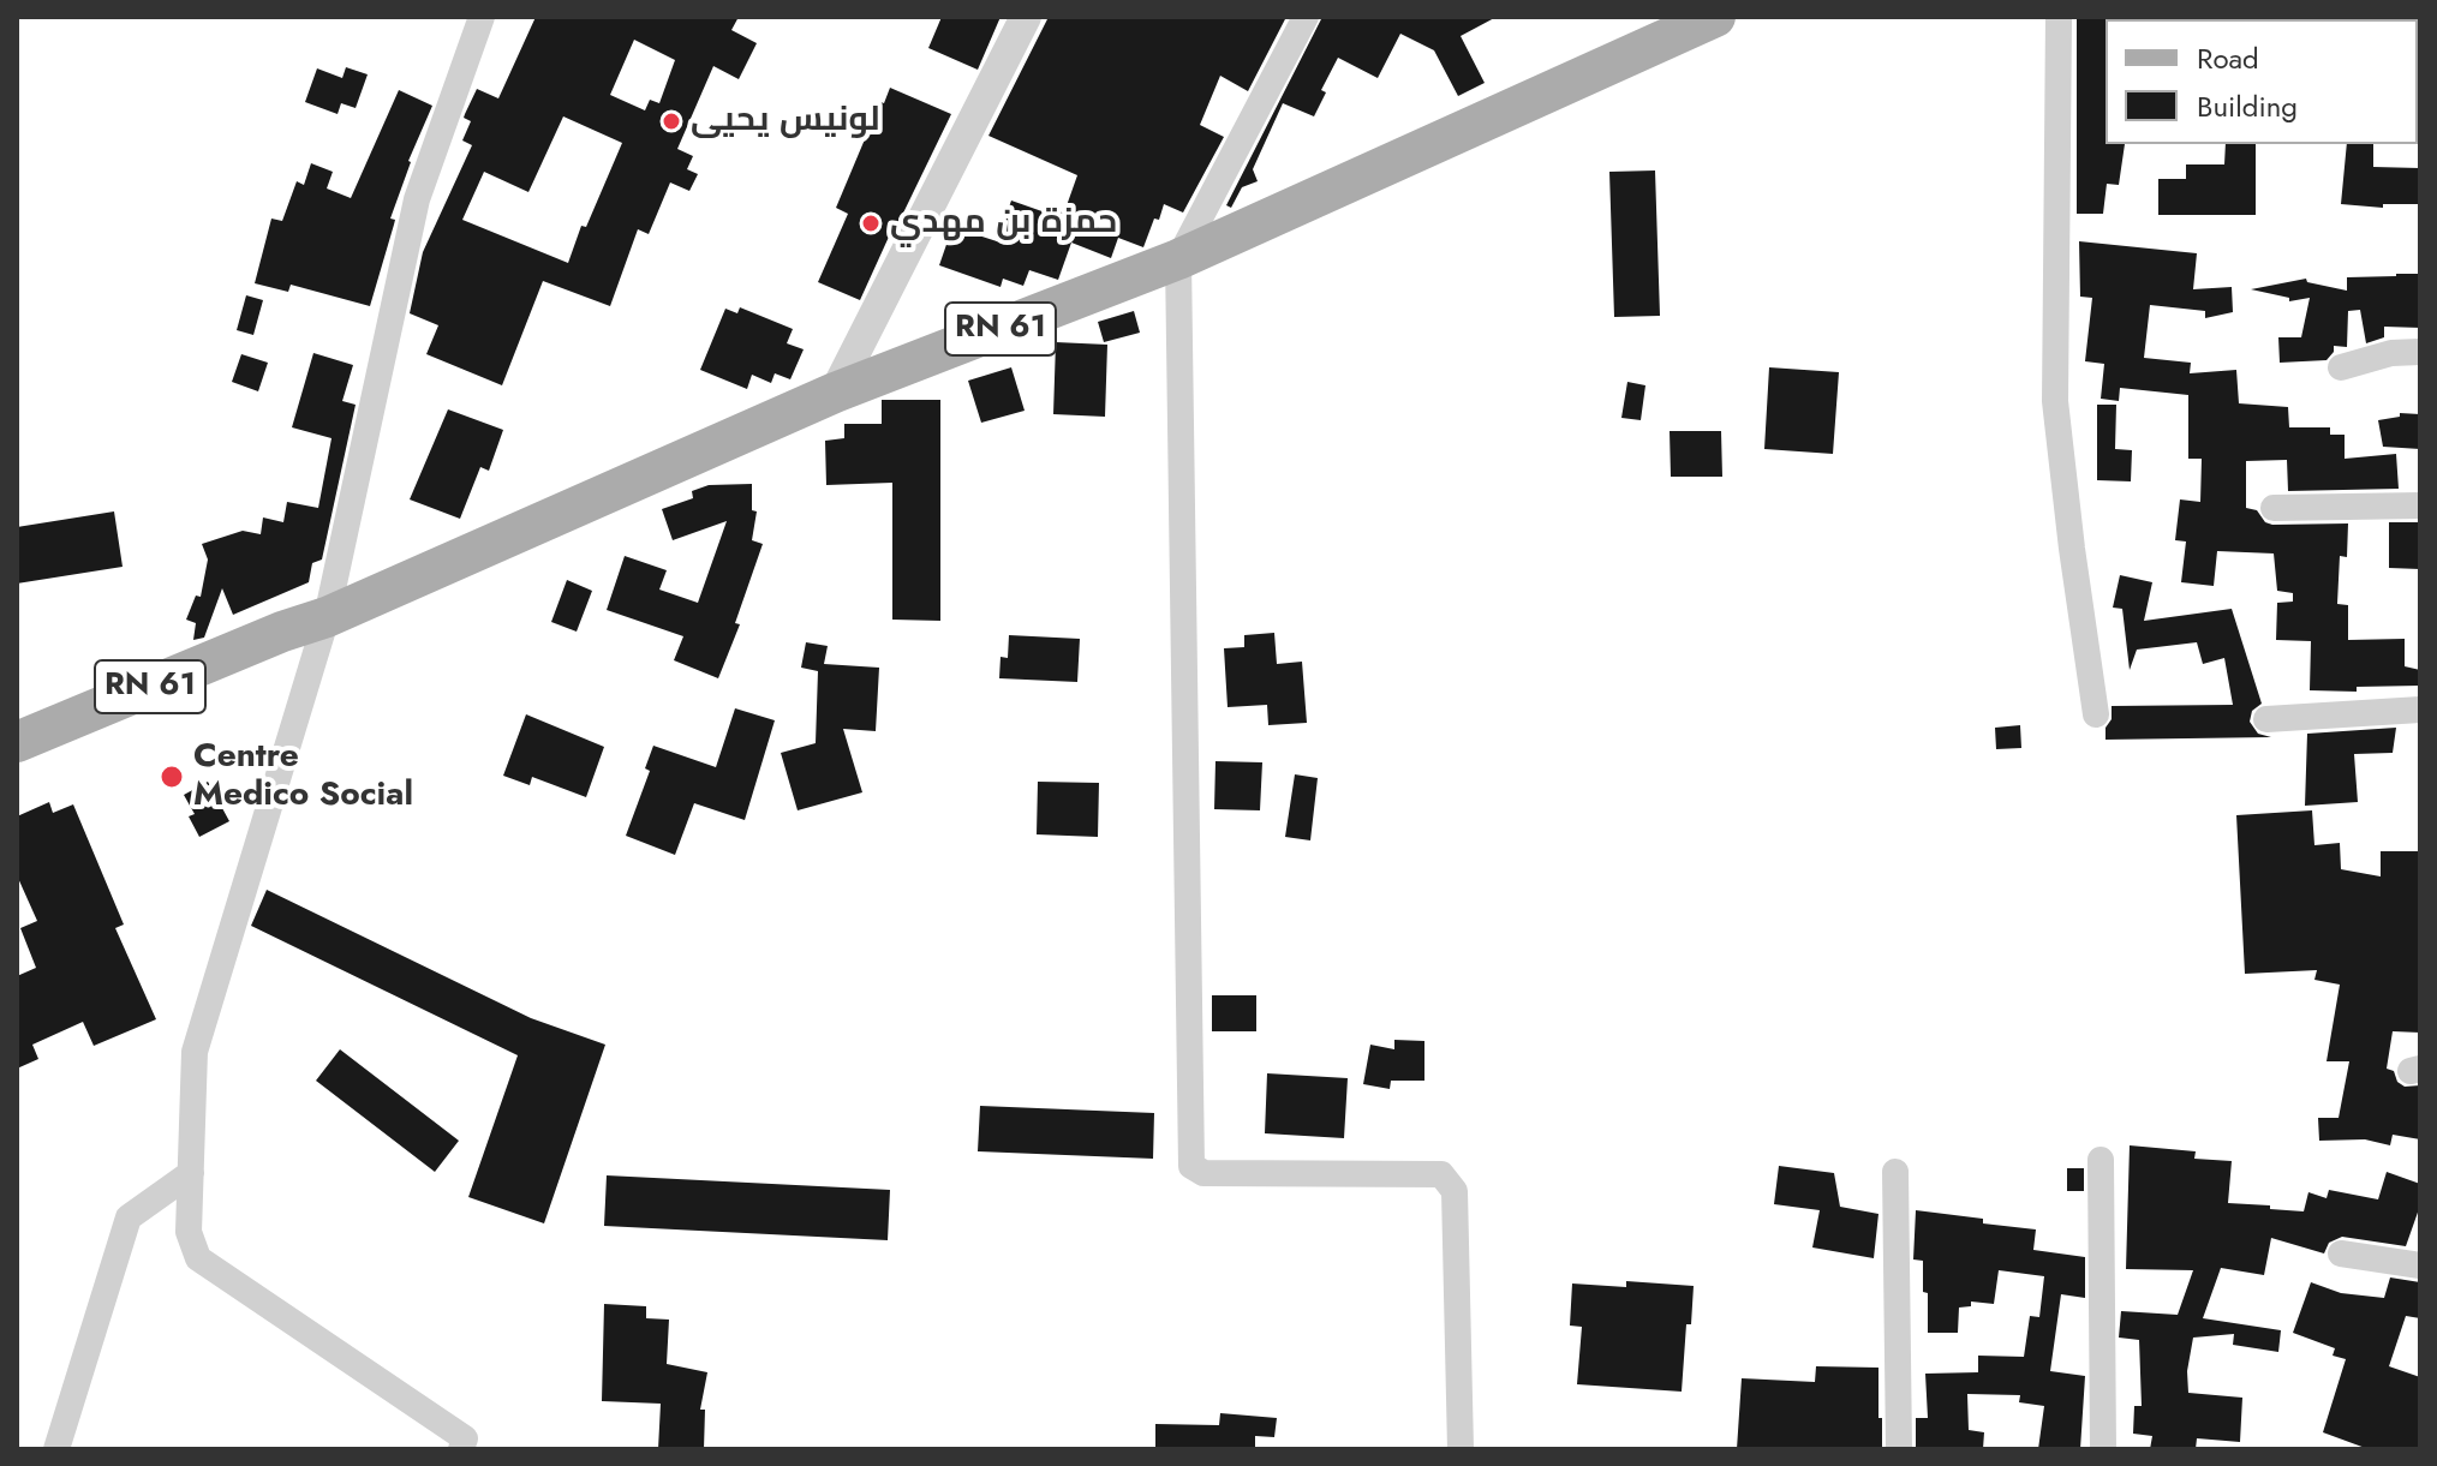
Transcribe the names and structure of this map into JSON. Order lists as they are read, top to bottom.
{
  "streets": {
    "main road": ["RN 61"]
  },
  "places": ["لونيس يحيى", "حمزة بن مهدي", "Centre Medico Social"],
  "legend": ["Road", "Building"]
}
